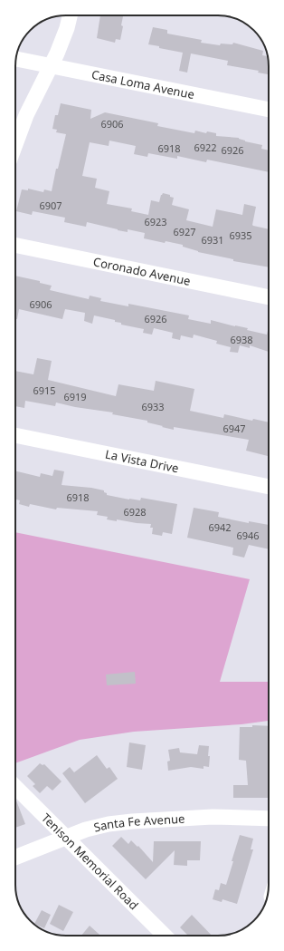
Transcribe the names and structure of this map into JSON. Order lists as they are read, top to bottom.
{
  "streets": {
    "street": [
      "Casa Loma Avenue",
      "Coronado Avenue",
      "La Vista Drive",
      "Santa Fe Avenue",
      "Tenison Memorial Road"
    ]
  },
  "crossings": [
    ["Santa Fe Avenue", "Tenison Memorial Road"]
  ],
  "house_numbers": [
    "6906",
    "6922",
    "6918",
    "6926",
    "6907",
    "6923",
    "6927",
    "6935",
    "6931",
    "6906",
    "6926",
    "6938",
    "6915",
    "6919",
    "6933",
    "6947",
    "6918",
    "6928",
    "6942",
    "6946"
  ]
}
